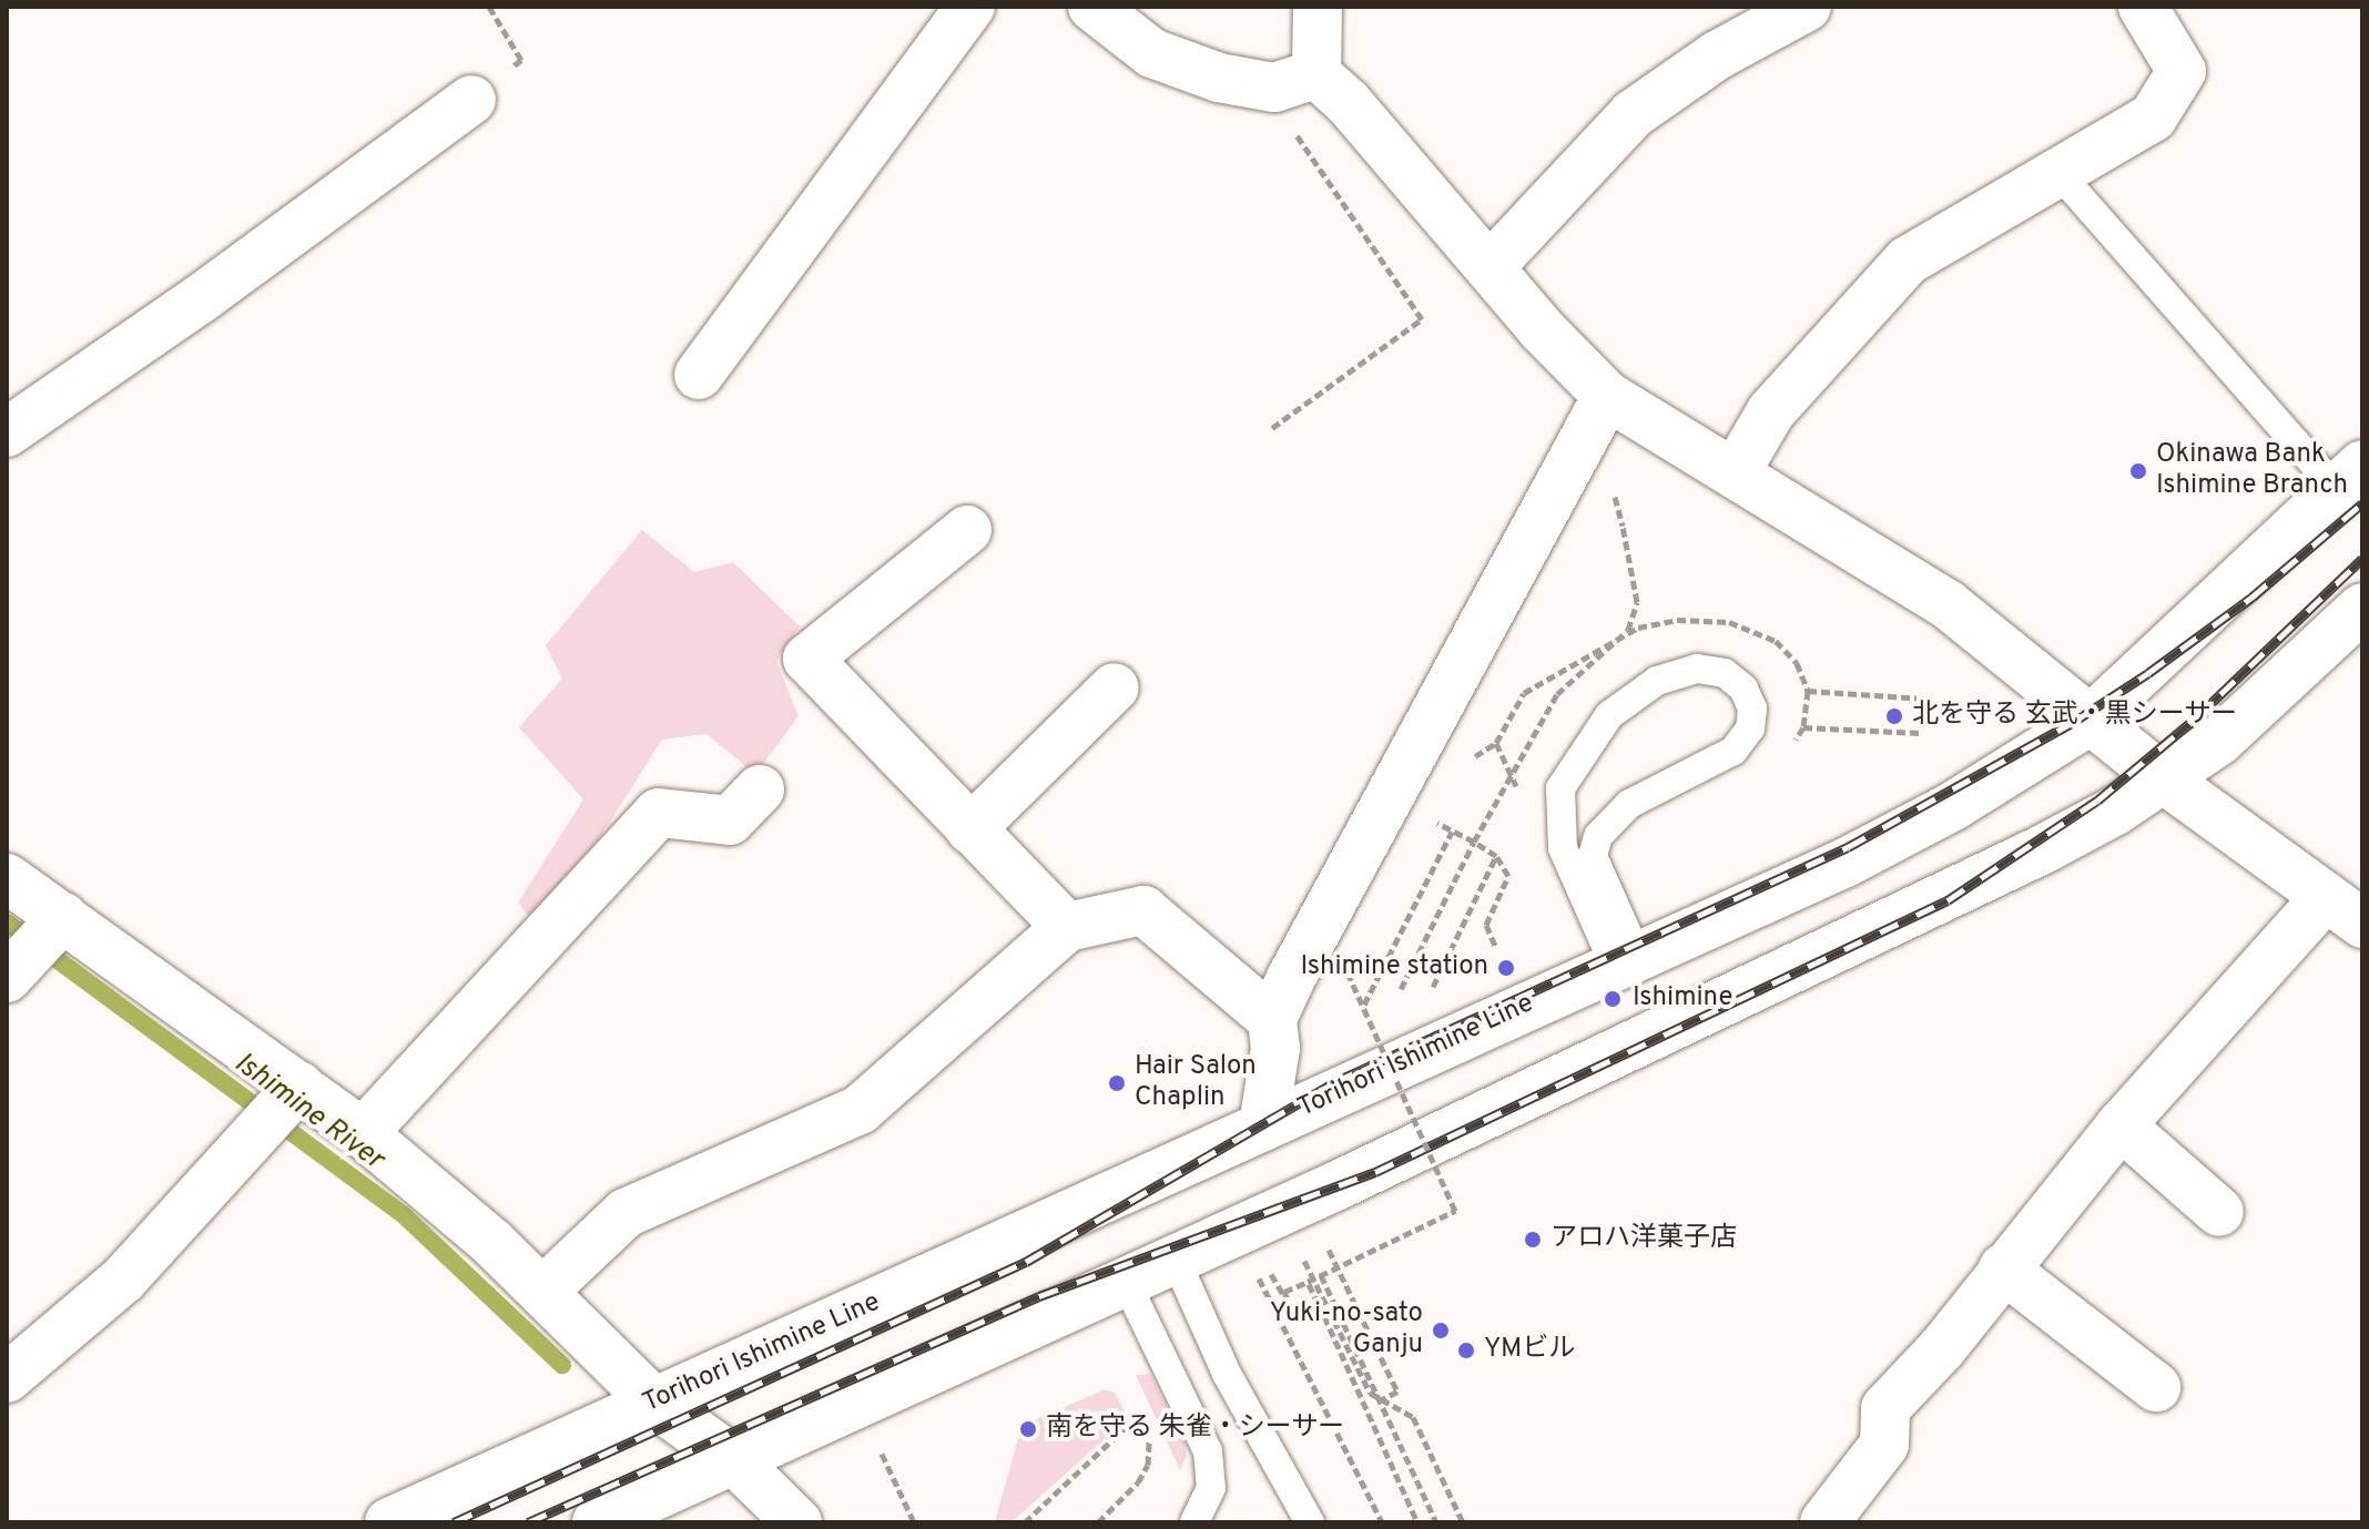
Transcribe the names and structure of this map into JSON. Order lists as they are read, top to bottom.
{
  "streets": {
    "street": ["Torihori Ishimine Line"]
  },
  "water": ["Ishimine River"],
  "places": [
    "Okinawa Bank Ishimine Branch",
    "北を守る 玄武・黒シーサー",
    "Ishimine station",
    "Ishimine",
    "Hair Salon Chaplin",
    "アロハ洋菓子店",
    "Yuki-no-sato Ganju",
    "YMビル",
    "南を守る 朱雀・シーサー"
  ]
}
